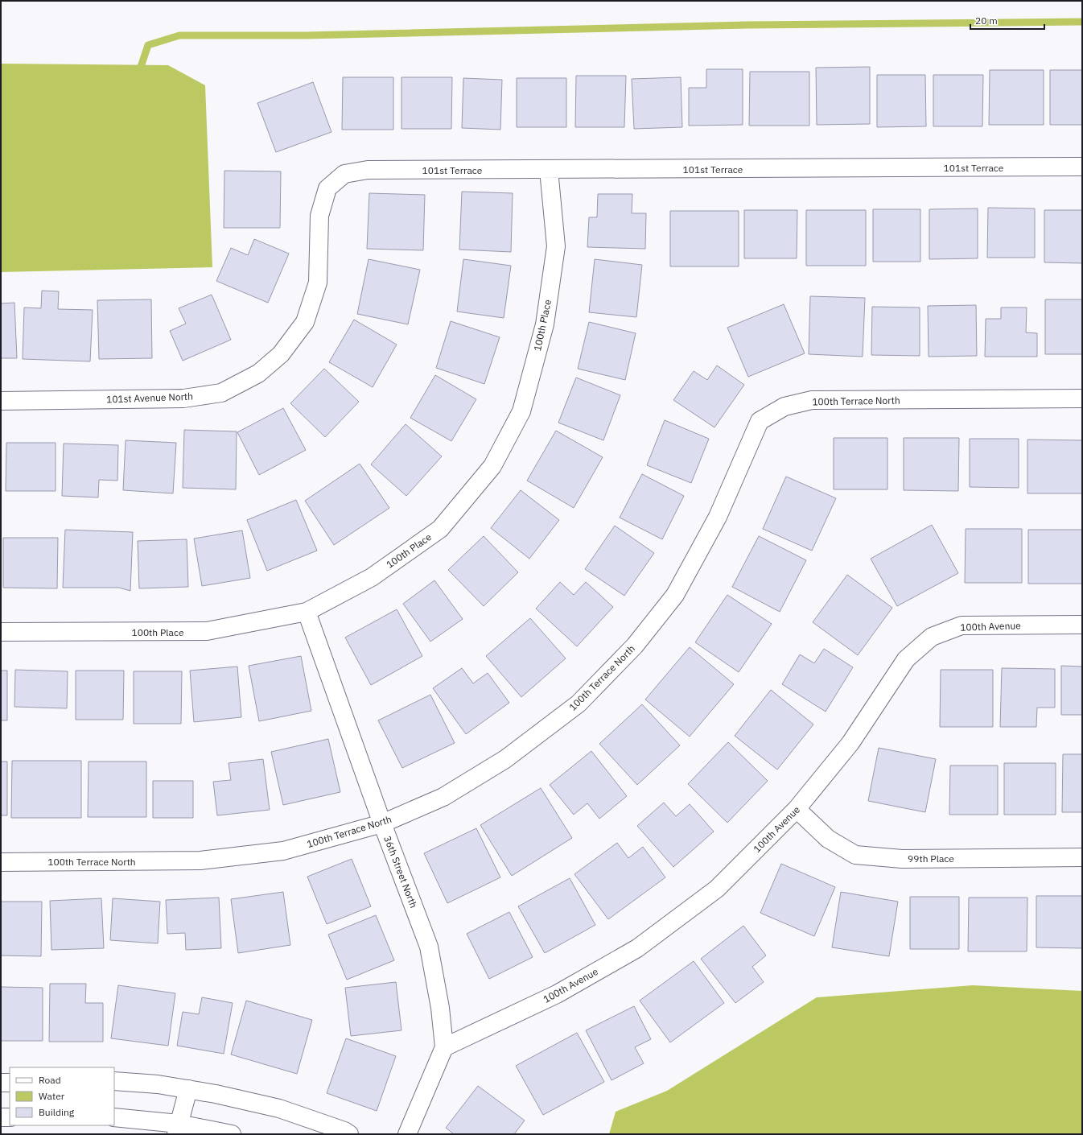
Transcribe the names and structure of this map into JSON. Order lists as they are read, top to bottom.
{
  "streets": {
    "street": [
      "101st Terrace",
      "100th Place",
      "101st Avenue North",
      "100th Terrace North",
      "100th Avenue",
      "99th Place",
      "36th Street North"
    ]
  },
  "crossings": [
    ["101st Terrace", "100th Place"],
    ["101st Terrace", "101st Avenue North"],
    ["100th Place", "36th Street North"],
    ["100th Terrace North", "36th Street North"],
    ["100th Avenue", "99th Place"],
    ["100th Avenue", "36th Street North"]
  ],
  "legend": ["Road", "Water", "Building"],
  "scale_bar": "20 m"
}
